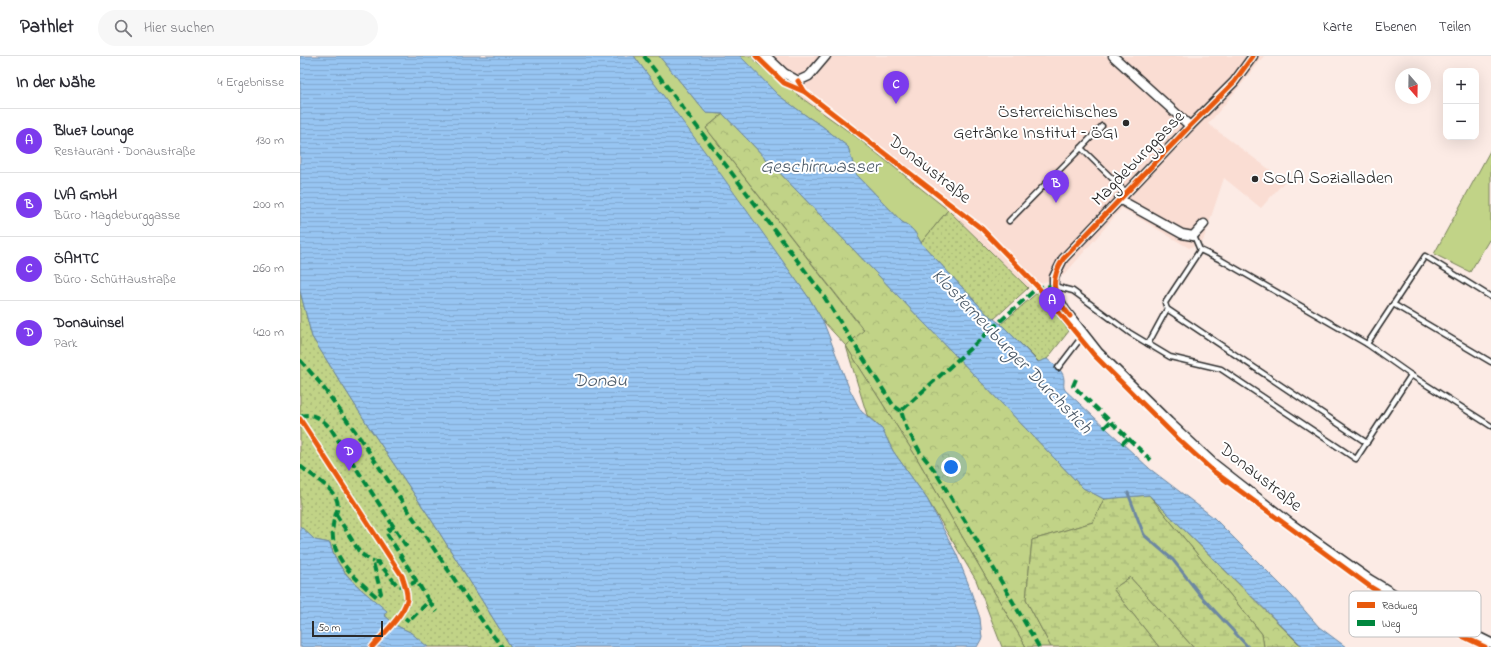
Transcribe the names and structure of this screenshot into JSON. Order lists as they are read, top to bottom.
{
  "streets": {
    "street": ["Magdeburggasse", "Donaustraße"]
  },
  "crossings": [
    ["Magdeburggasse", "Donaustraße"]
  ],
  "water": ["Geschirrwasser", "Klosterneuburger Durchstich", "Donau"],
  "places": ["Österreichisches Getränke Institut – ÖGI", "SOLA Sozialladen"],
  "legend": ["Radweg", "Weg"],
  "scale_bar": "50 m",
  "north": "bottom",
  "page": {
    "header": "Pathlet",
    "search": "Hier suchen",
    "nav": ["Karte", "Ebenen", "Teilen"],
    "heading": ["In der Nähe", "4 Ergebnisse"],
    "map_buttons": ["+", "−"],
    "pins": [
      "C",
      "B",
      "A",
      "D"
    ],
    "list": [
      {
        "mark": "A",
        "name": "Blue7 Lounge",
        "note": "Restaurant · Donaustraße",
        "value": "130 m"
      },
      {
        "mark": "B",
        "name": "LVA GmbH",
        "note": "Büro · Magdeburggasse",
        "value": "200 m"
      },
      {
        "mark": "C",
        "name": "ÖAMTC",
        "note": "Büro · Schüttaustraße",
        "value": "260 m"
      },
      {
        "mark": "D",
        "name": "Donauinsel",
        "note": "Park",
        "value": "420 m"
      }
    ],
    "scale": "50 m"
  }
}
